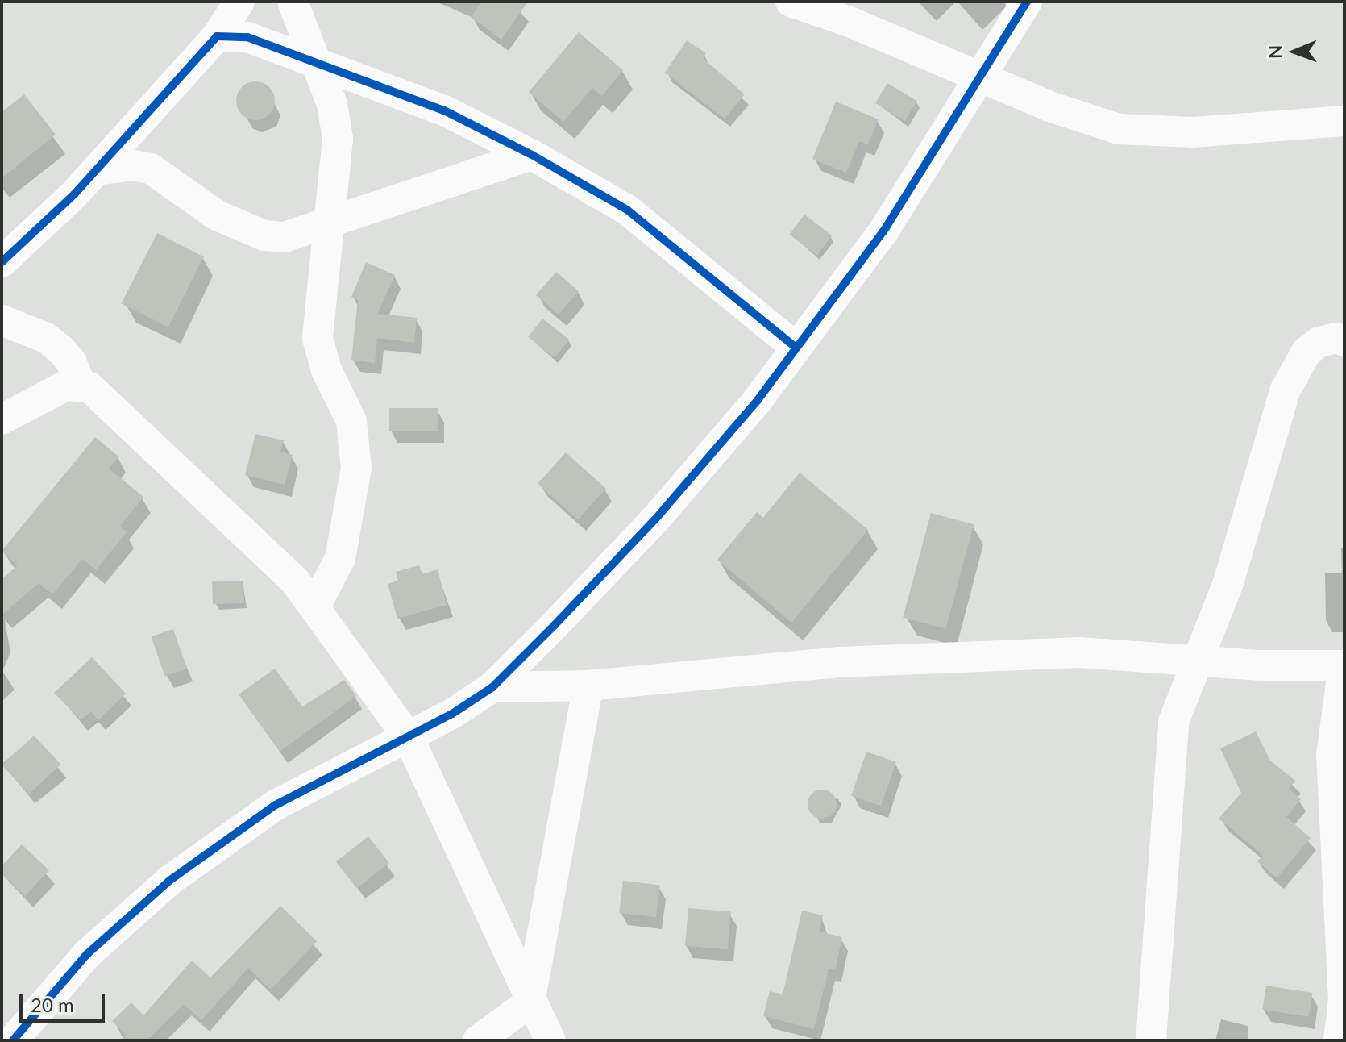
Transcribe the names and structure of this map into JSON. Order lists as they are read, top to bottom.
{
  "scale_bar": "20 m",
  "north": "left"
}
